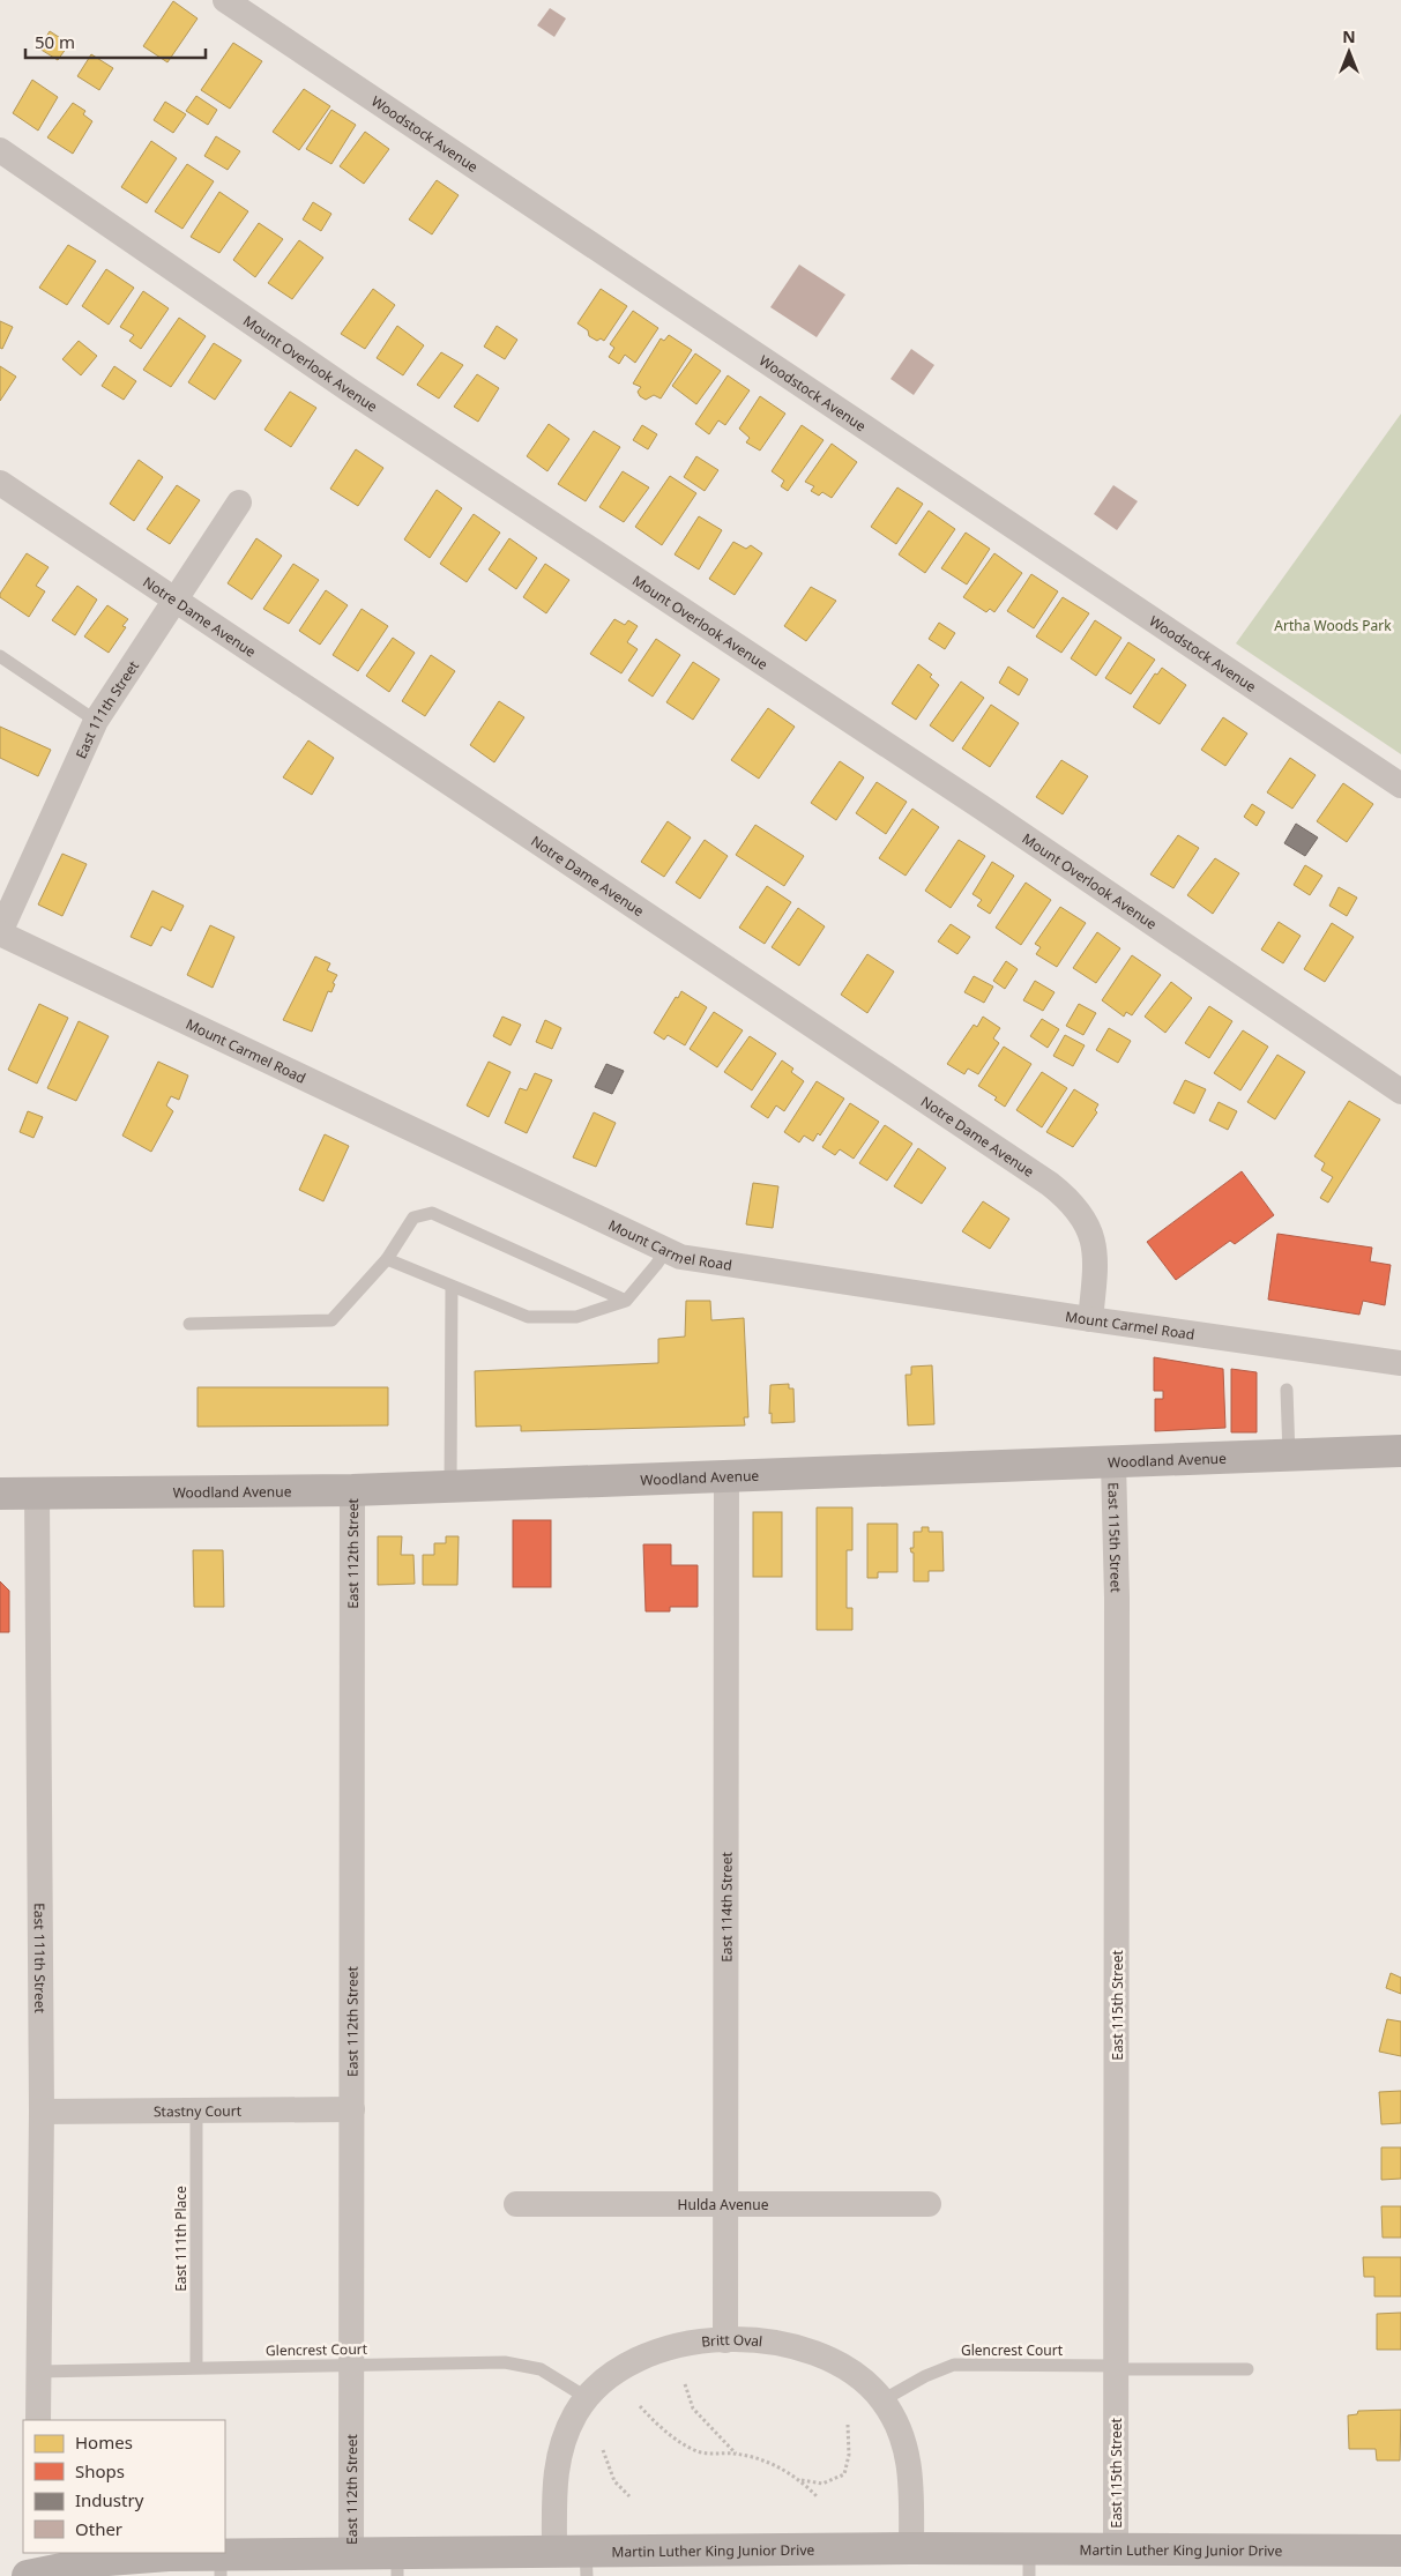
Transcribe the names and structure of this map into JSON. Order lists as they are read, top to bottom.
{
  "streets": {
    "main road": ["Woodland Avenue", "Martin Luther King Junior Drive"],
    "street": [
      "Woodstock Avenue",
      "Mount Overlook Avenue",
      "Notre Dame Avenue",
      "East 111th Street",
      "Mount Carmel Road",
      "East 115th Street",
      "East 112th Street",
      "East 114th Street",
      "Stastny Court",
      "Hulda Avenue",
      "Britt Oval"
    ],
    "lane": ["East 111th Place", "Glencrest Court"]
  },
  "crossings": [
    ["Notre Dame Avenue", "East 111th Street"],
    ["Notre Dame Avenue", "Mount Carmel Road"],
    ["East 111th Street", "Mount Carmel Road"],
    ["East 111th Street", "Woodland Avenue"],
    ["East 111th Street", "Stastny Court"],
    ["East 111th Street", "Glencrest Court"],
    ["Woodland Avenue", "East 115th Street"],
    ["Woodland Avenue", "East 112th Street"],
    ["Woodland Avenue", "East 114th Street"],
    ["East 115th Street", "Glencrest Court"],
    ["East 115th Street", "Martin Luther King Junior Drive"],
    ["East 112th Street", "Stastny Court"],
    ["East 112th Street", "Glencrest Court"],
    ["East 112th Street", "Martin Luther King Junior Drive"],
    ["East 114th Street", "Hulda Avenue"],
    ["East 114th Street", "Britt Oval"],
    ["Stastny Court", "East 111th Place"],
    ["East 111th Place", "Glencrest Court"],
    ["Britt Oval", "Glencrest Court"],
    ["Britt Oval", "Martin Luther King Junior Drive"]
  ],
  "parks": ["Artha Woods Park"],
  "legend": [
    "Homes",
    "Shops",
    "Industry",
    "Other"
  ],
  "scale_bar": "50 m",
  "north": "top"
}
